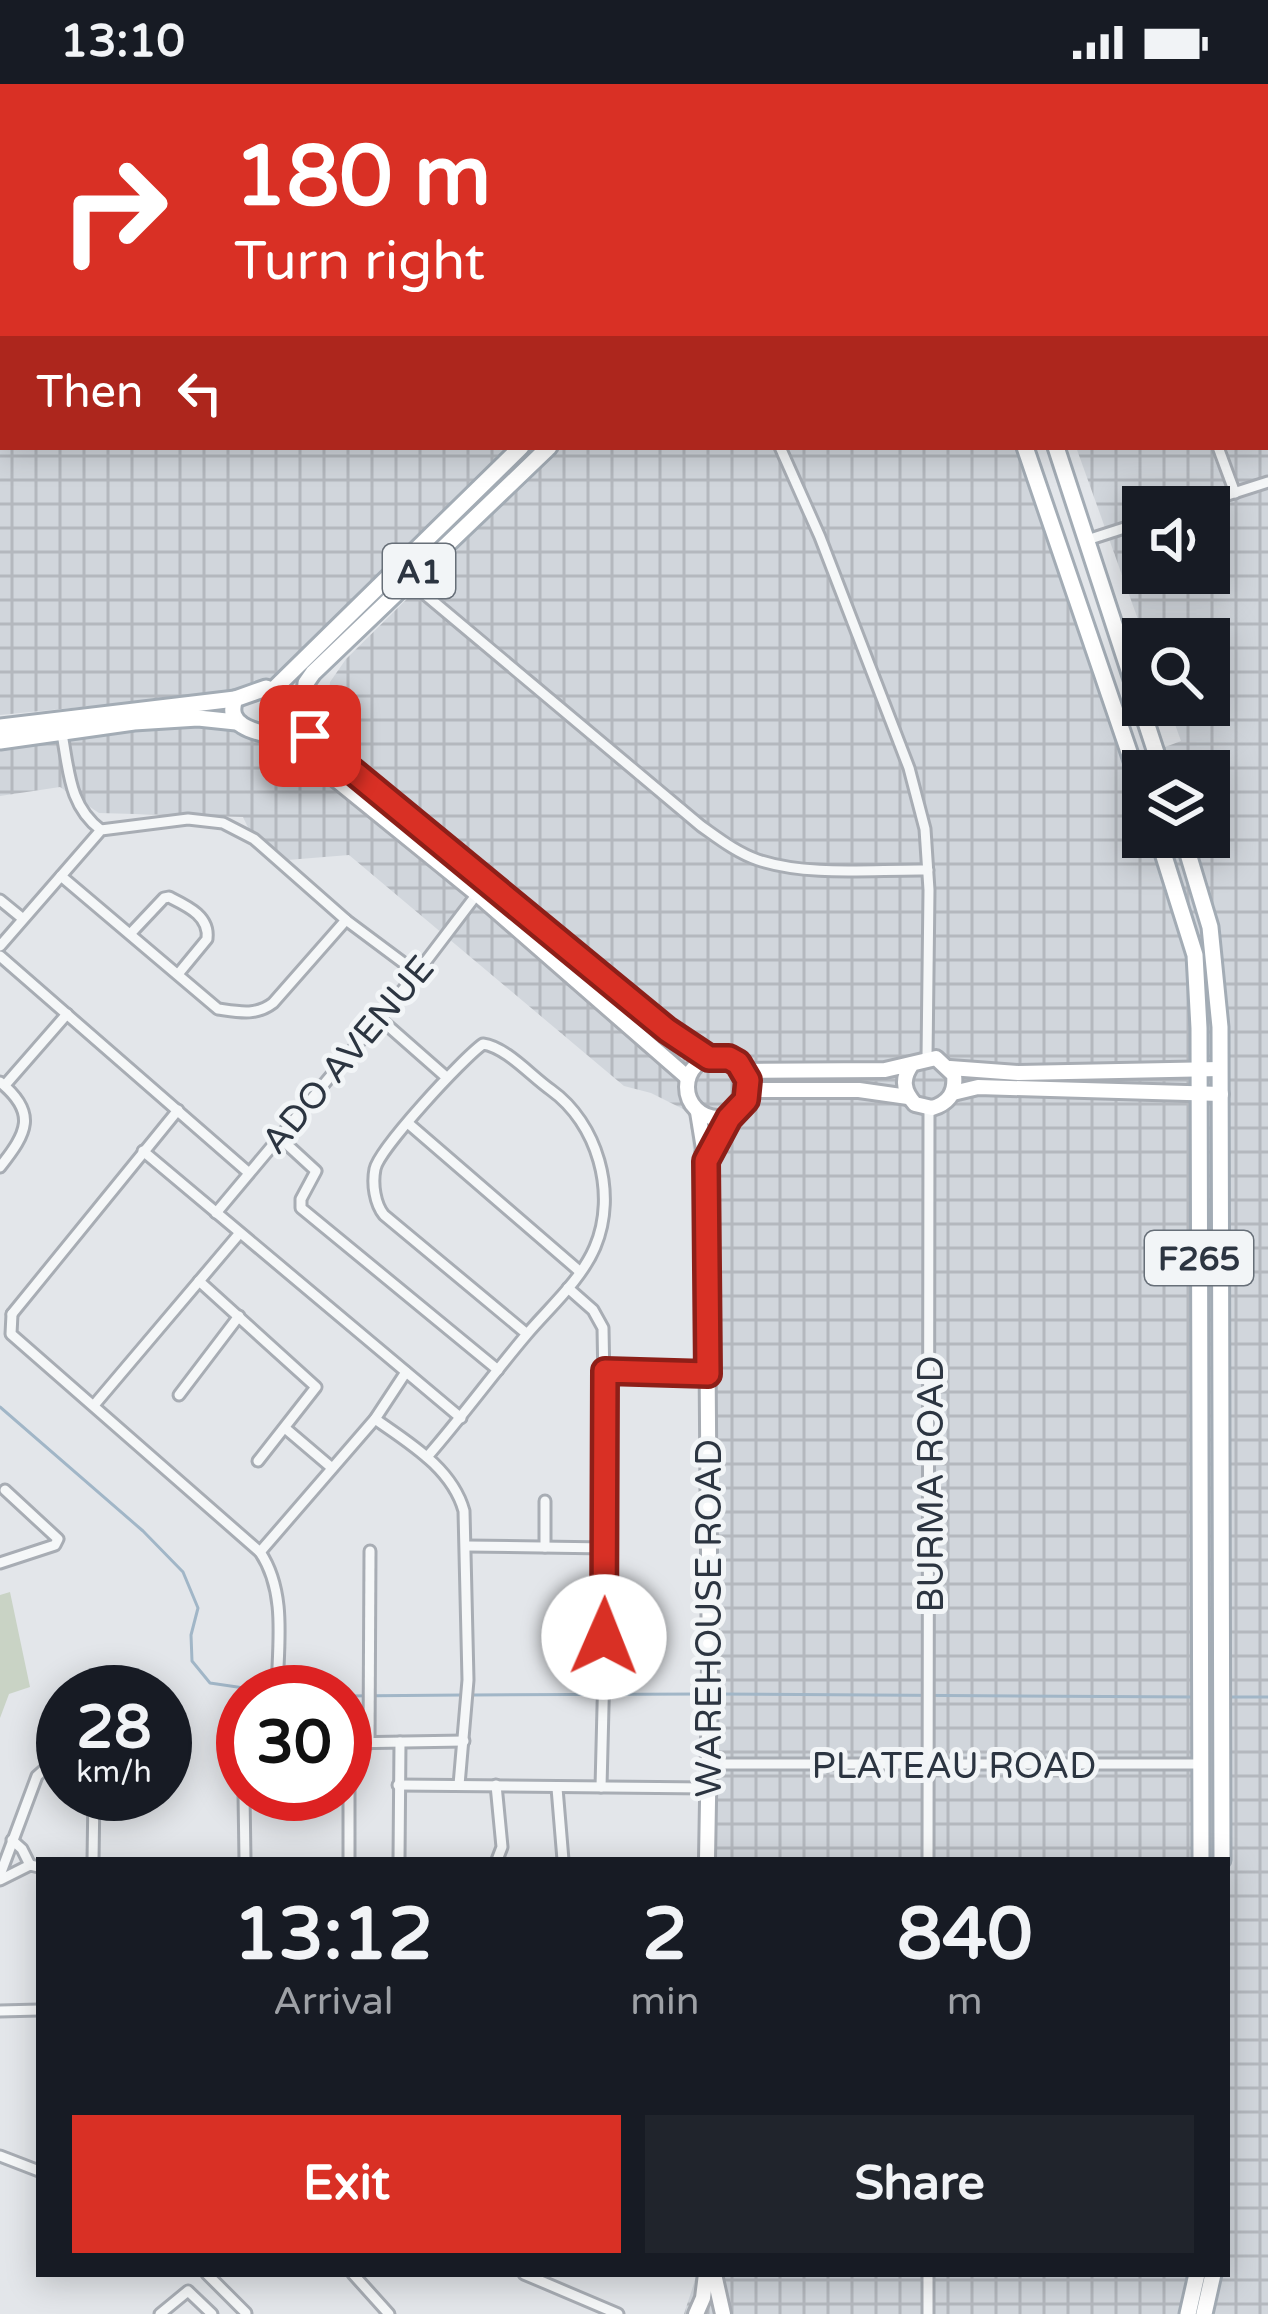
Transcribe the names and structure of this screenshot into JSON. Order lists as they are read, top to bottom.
{
  "streets": {
    "main road": ["A1", "F265", "WAREHOUSE ROAD"],
    "street": ["ADO AVENUE", "BURMA ROAD", "PLATEAU ROAD"]
  },
  "crossings": [
    ["F265", "PLATEAU ROAD"],
    ["BURMA ROAD", "PLATEAU ROAD"],
    ["WAREHOUSE ROAD", "PLATEAU ROAD"]
  ],
  "page": {
    "status": "13:10",
    "turn": ["180 m", "Turn right"],
    "then": "Then",
    "speed": "28 km/h",
    "limit": "30",
    "eta": [
      "13:12",
      "Arrival",
      "2",
      "min",
      "840",
      "m"
    ],
    "buttons": ["Exit", "Share"]
  }
}
